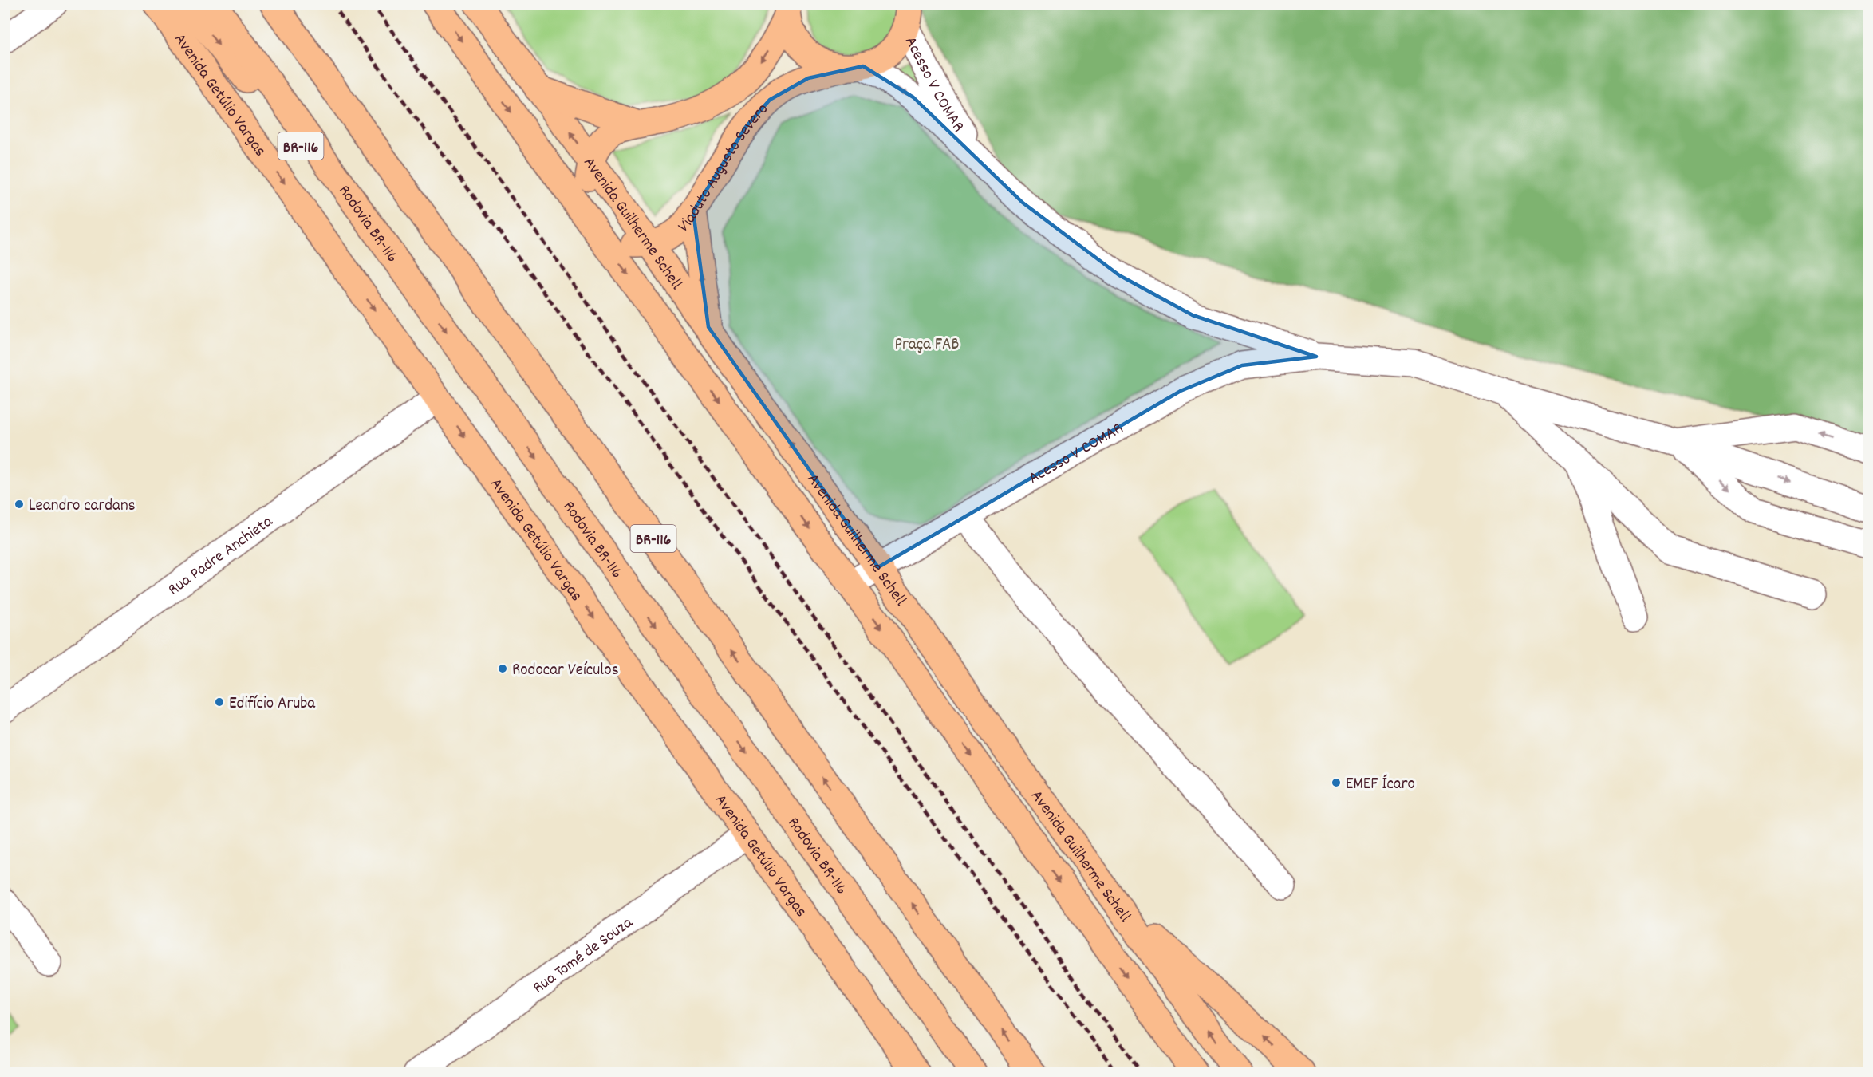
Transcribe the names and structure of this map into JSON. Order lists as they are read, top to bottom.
{
  "streets": {
    "main road": [
      "Avenida Getúlio Vargas",
      "BR-116",
      "Viaduto Augusto Severo",
      "Avenida Guilherme Schell",
      "Rodovia BR-116"
    ],
    "street": ["Acesso V COMAR", "Rua Padre Anchieta", "Rua Tomé de Souza"]
  },
  "crossings": [
    ["Acesso V COMAR", "Viaduto Augusto Severo"],
    ["Acesso V COMAR", "Avenida Guilherme Schell"],
    ["Avenida Getúlio Vargas", "Rua Padre Anchieta"],
    ["Avenida Getúlio Vargas", "Rua Tomé de Souza"],
    ["BR-116", "Rodovia BR-116"],
    ["Viaduto Augusto Severo", "Avenida Guilherme Schell"]
  ],
  "parks": ["Praça FAB"],
  "places": [
    "Leandro cardans",
    "Rodocar Veículos",
    "Edifício Aruba",
    "EMEF Ícaro"
  ]
}
